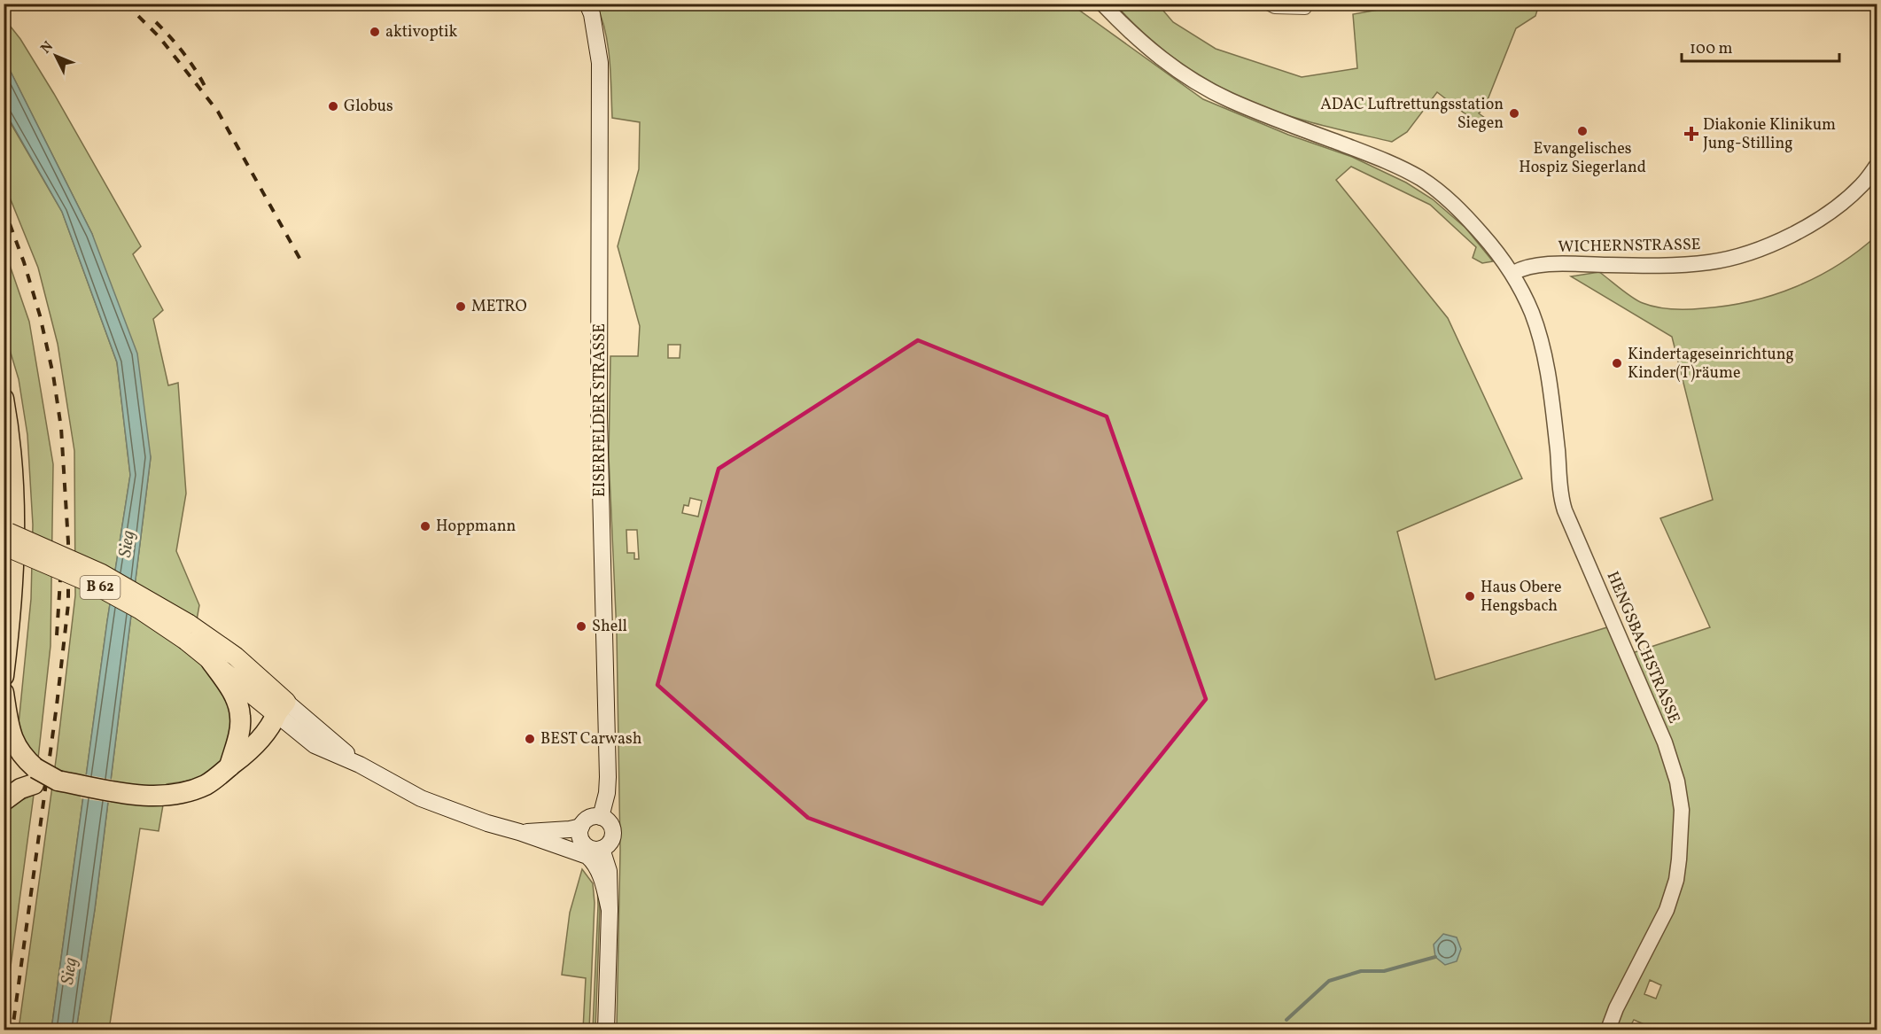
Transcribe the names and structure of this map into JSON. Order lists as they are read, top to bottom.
{
  "streets": {
    "highway": ["B 62"],
    "main road": ["EISERFELDER STRASSE"],
    "street": ["WICHERNSTRASSE", "HENGSBACHSTRASSE"]
  },
  "crossings": [
    ["WICHERNSTRASSE", "HENGSBACHSTRASSE"]
  ],
  "water": ["Sieg"],
  "places": {
    "other": [
      "aktivoptik",
      "Globus",
      "ADAC Luftrettungsstation Siegen",
      "Evangelisches Hospiz Siegerland",
      "METRO",
      "Kindertageseinrichtung Kinder(T)räume",
      "Hoppmann",
      "Haus Obere Hengsbach",
      "Shell",
      "BEST Carwash"
    ],
    "health": ["Diakonie Klinikum Jung-Stilling"]
  },
  "scale_bar": "100 m",
  "north": "top left"
}
